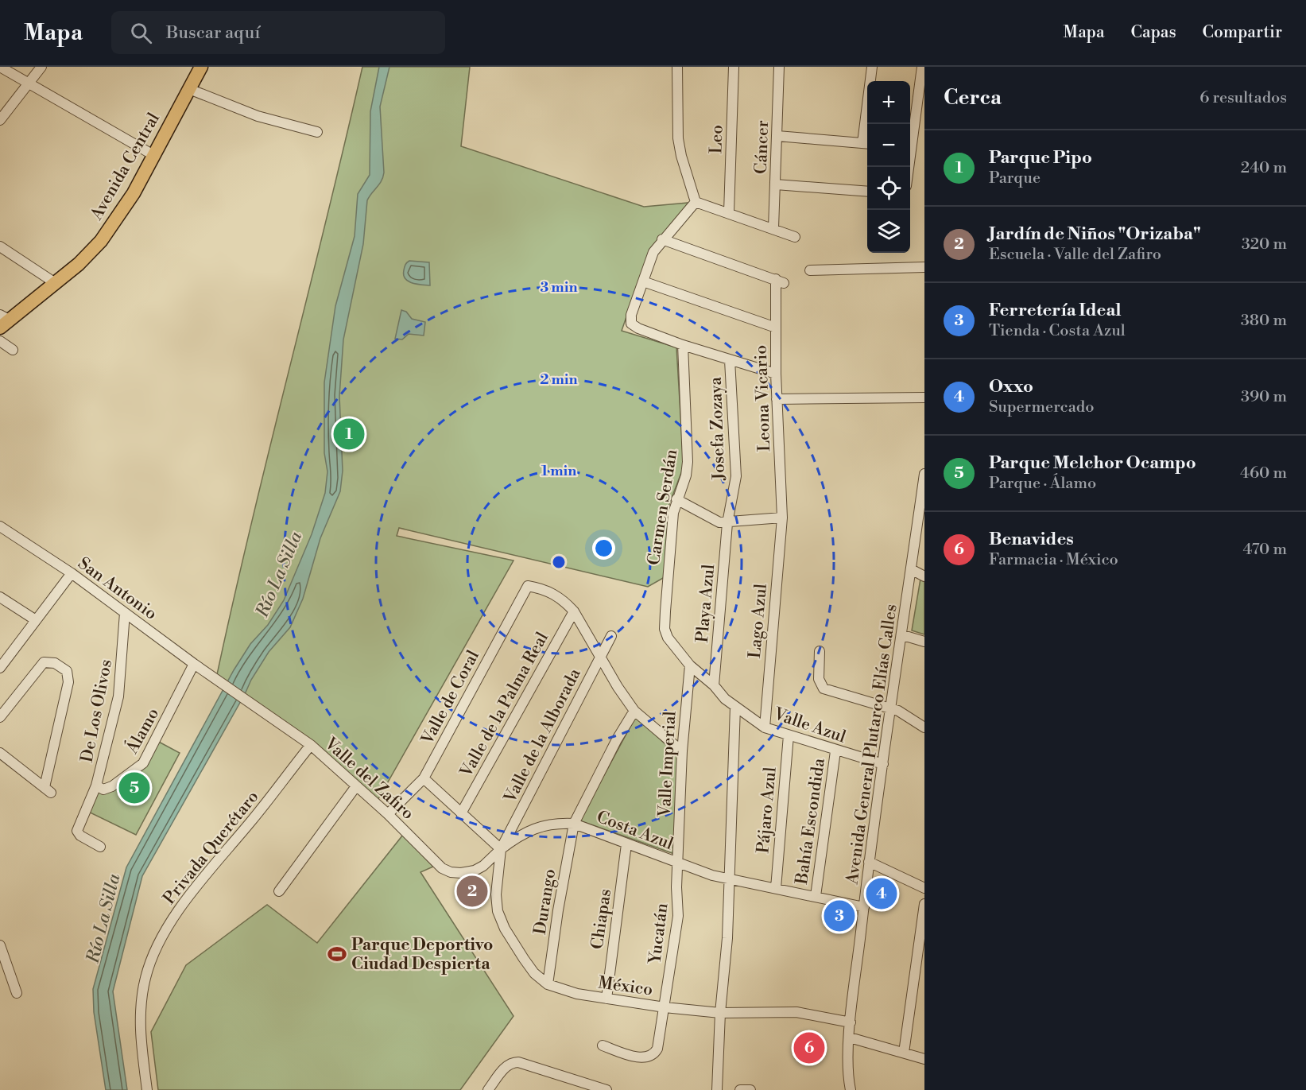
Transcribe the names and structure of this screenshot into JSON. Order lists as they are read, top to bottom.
{
  "streets": {
    "main road": ["Avenida Central"],
    "street": [
      "Leo",
      "Cáncer",
      "Leona Vicario",
      "Josefa Zozaya",
      "Carmen Serdán",
      "San Antonio",
      "Playa Azul",
      "Lago Azul",
      "Valle de Coral",
      "Valle de la Palma Real",
      "De Los Olivos",
      "Valle Azul",
      "Álamo",
      "Valle de la Alborada",
      "Avenida General Plutarco Elías Calles",
      "Valle Imperial",
      "Valle del Zafiro",
      "Pájaro Azul",
      "Bahía Escondida",
      "Costa Azul",
      "Privada Querétaro",
      "Durango",
      "Chiapas",
      "Yucatán",
      "México"
    ]
  },
  "crossings": [
    ["Leona Vicario", "Lago Azul"],
    ["Josefa Zozaya", "Playa Azul"],
    ["Carmen Serdán", "Valle Azul"],
    ["Carmen Serdán", "Valle Imperial"],
    ["San Antonio", "De Los Olivos"],
    ["San Antonio", "Álamo"],
    ["San Antonio", "Valle del Zafiro"],
    ["Playa Azul", "Valle Azul"],
    ["Lago Azul", "Valle Azul"],
    ["Valle de Coral", "Valle de la Palma Real"],
    ["Valle de Coral", "Valle del Zafiro"],
    ["De Los Olivos", "Álamo"],
    ["Valle Azul", "Avenida General Plutarco Elías Calles"],
    ["Valle Azul", "Valle Imperial"],
    ["Valle Azul", "Pájaro Azul"],
    ["Valle Azul", "Bahía Escondida"],
    ["Valle de la Alborada", "Valle del Zafiro"],
    ["Valle de la Alborada", "Costa Azul"],
    ["Valle de la Alborada", "México"],
    ["Avenida General Plutarco Elías Calles", "Costa Azul"],
    ["Avenida General Plutarco Elías Calles", "México"],
    ["Valle Imperial", "Costa Azul"],
    ["Valle Imperial", "Yucatán"],
    ["Valle del Zafiro", "Costa Azul"],
    ["Valle del Zafiro", "Privada Querétaro"],
    ["Valle del Zafiro", "México"],
    ["Pájaro Azul", "Costa Azul"],
    ["Bahía Escondida", "Costa Azul"],
    ["Costa Azul", "Durango"],
    ["Costa Azul", "Chiapas"],
    ["Costa Azul", "Yucatán"],
    ["Costa Azul", "México"],
    ["Durango", "México"],
    ["Chiapas", "México"],
    ["Yucatán", "México"]
  ],
  "water": ["Río La Silla"],
  "places": {
    "sports": ["Parque Deportivo Ciudad Despierta"]
  },
  "page": {
    "header": "Mapa",
    "search": "Buscar aquí",
    "nav": ["Mapa", "Capas", "Compartir"],
    "heading": ["Cerca", "6 resultados"],
    "map_buttons": ["+", "−"],
    "list": [
      {
        "mark": "1",
        "name": "Parque Pipo",
        "note": "Parque",
        "value": "240 m"
      },
      {
        "mark": "2",
        "name": "Jardín de Niños \"Orizaba\"",
        "note": "Escuela · Valle del Zafiro",
        "value": "320 m"
      },
      {
        "mark": "3",
        "name": "Ferretería Ideal",
        "note": "Tienda · Costa Azul",
        "value": "380 m"
      },
      {
        "mark": "4",
        "name": "Oxxo",
        "note": "Supermercado",
        "value": "390 m"
      },
      {
        "mark": "5",
        "name": "Parque Melchor Ocampo",
        "note": "Parque · Álamo",
        "value": "460 m"
      },
      {
        "mark": "6",
        "name": "Benavides",
        "note": "Farmacia · México",
        "value": "470 m"
      }
    ],
    "pins": [
      "1",
      "5",
      "2",
      "4",
      "3",
      "6"
    ]
  },
  "rings": ["3 min", "2 min", "1 min"]
}
